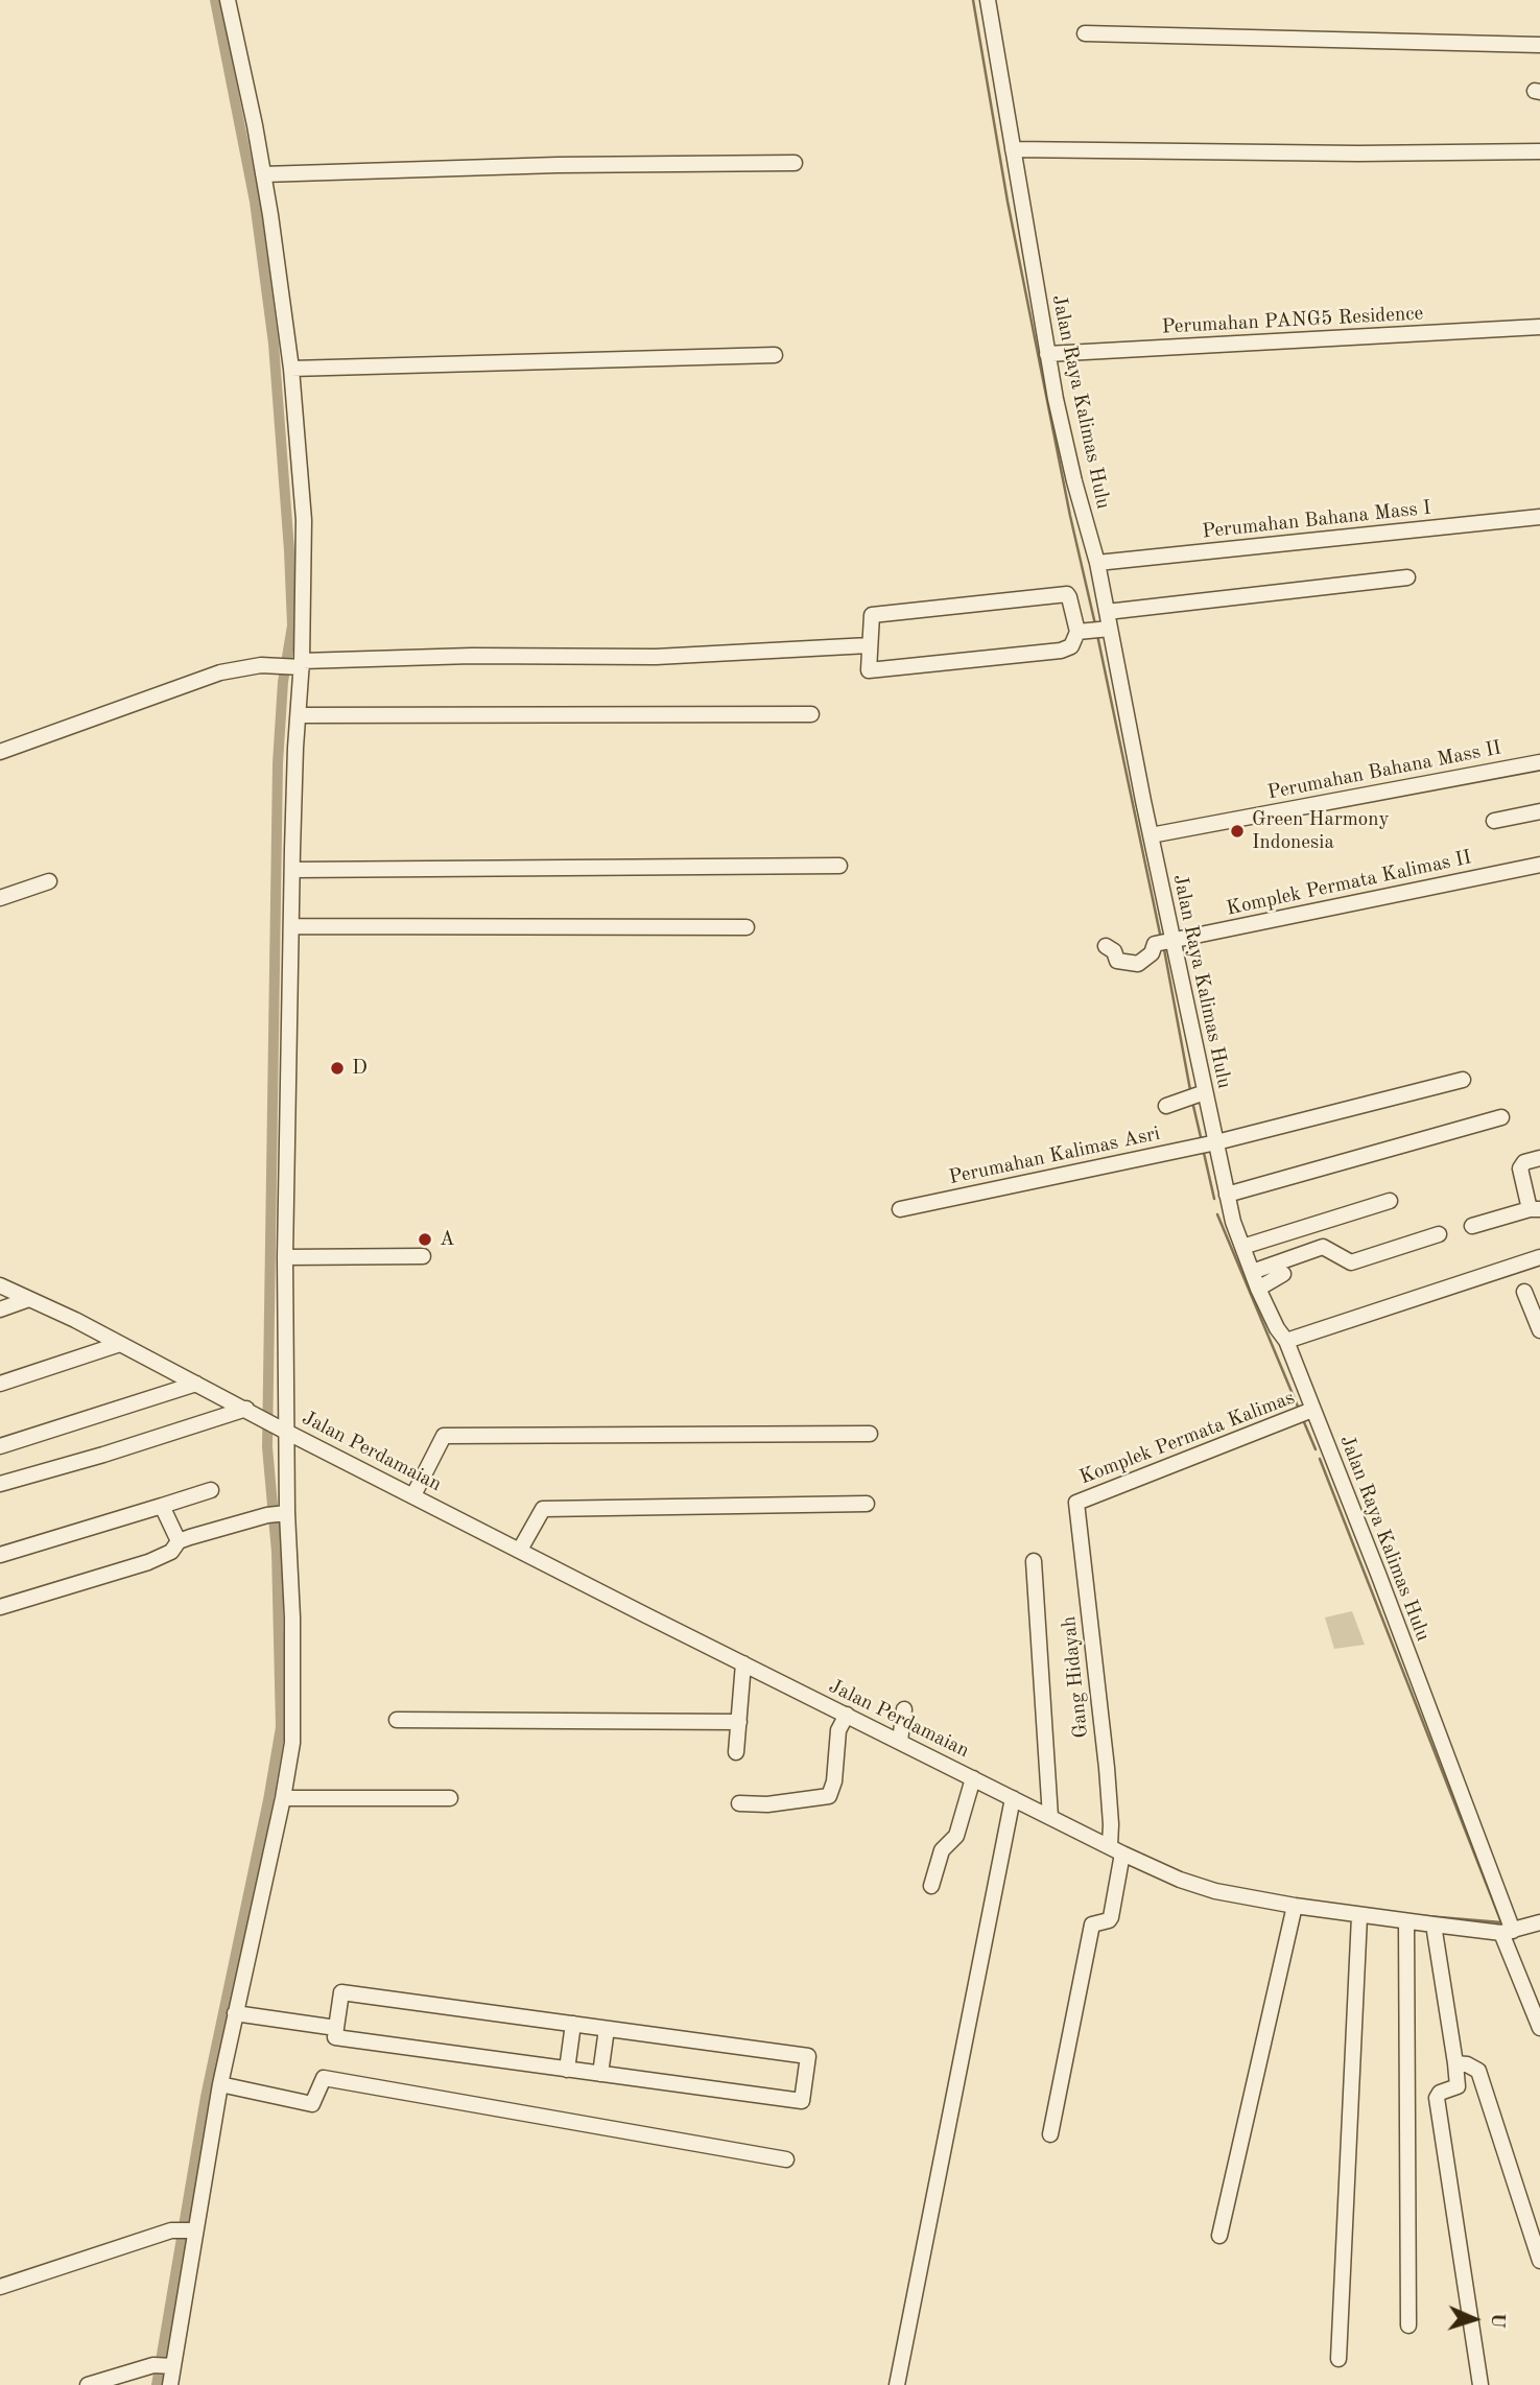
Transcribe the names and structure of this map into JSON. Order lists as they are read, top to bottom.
{
  "streets": {
    "street": [
      "Perumahan PANG5 Residence",
      "Jalan Raya Kalimas Hulu",
      "Perumahan Bahana Mass I",
      "Perumahan Bahana Mass II",
      "Komplek Permata Kalimas II",
      "Perumahan Kalimas Asri",
      "Komplek Permata Kalimas",
      "Jalan Perdamaian",
      "Gang Hidayah"
    ]
  },
  "crossings": [
    ["Perumahan PANG5 Residence", "Jalan Raya Kalimas Hulu"],
    ["Jalan Raya Kalimas Hulu", "Perumahan Bahana Mass I"],
    ["Jalan Raya Kalimas Hulu", "Perumahan Bahana Mass II"],
    ["Jalan Raya Kalimas Hulu", "Komplek Permata Kalimas II"],
    ["Jalan Raya Kalimas Hulu", "Perumahan Kalimas Asri"],
    ["Jalan Raya Kalimas Hulu", "Komplek Permata Kalimas"],
    ["Jalan Raya Kalimas Hulu", "Jalan Perdamaian"],
    ["Komplek Permata Kalimas", "Gang Hidayah"],
    ["Jalan Perdamaian", "Gang Hidayah"]
  ],
  "places": ["Green Harmony Indonesia", "D", "A"],
  "north": "right"
}
